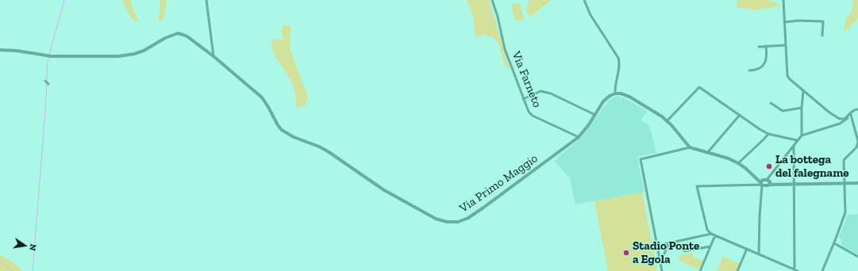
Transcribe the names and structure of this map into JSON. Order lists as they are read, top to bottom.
{
  "streets": {
    "street": ["Via Farneto", "Via Primo Maggio"]
  },
  "crossings": [
    ["Via Farneto", "Via Primo Maggio"]
  ],
  "places": ["La bottega del falegname", "Stadio Ponte a Egola"],
  "north": "right"
}
